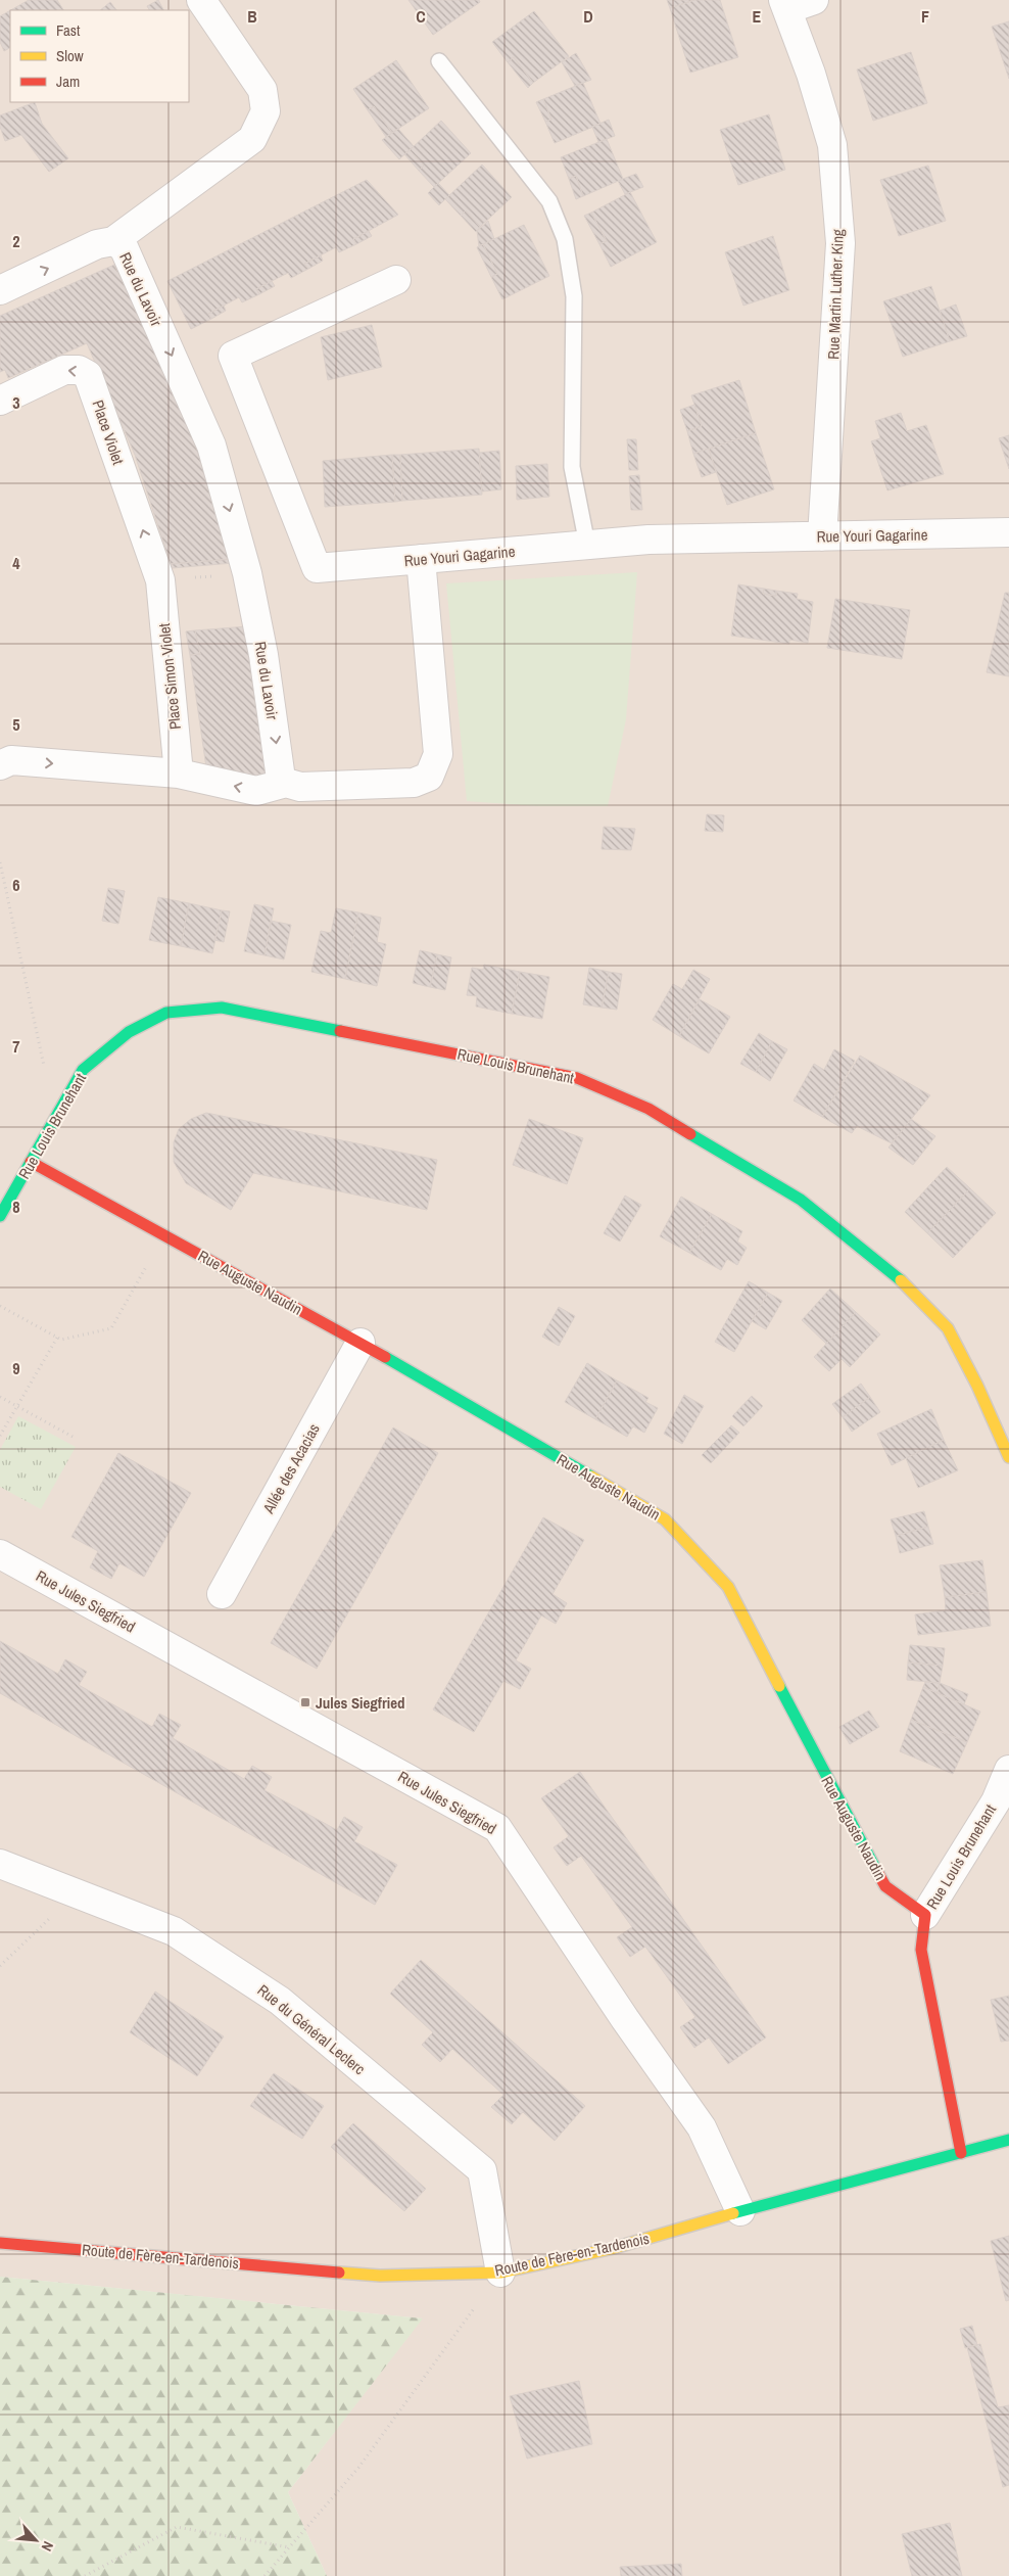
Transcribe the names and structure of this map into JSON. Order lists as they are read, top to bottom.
{
  "streets": {
    "street": [
      "Rue du Lavoir",
      "Rue Martin Luther King",
      "Place Violet",
      "Rue Youri Gagarine",
      "Place Simon Violet",
      "Rue Louis Brunehant",
      "Rue Auguste Naudin",
      "Allée des Acacias",
      "Rue Jules Siegfried",
      "Rue du Général Leclerc",
      "Route de Fère-en-Tardenois"
    ]
  },
  "crossings": [
    ["Rue Martin Luther King", "Rue Youri Gagarine"],
    ["Place Violet", "Place Simon Violet"],
    ["Rue Louis Brunehant", "Rue Auguste Naudin"],
    ["Rue Auguste Naudin", "Allée des Acacias"],
    ["Rue Jules Siegfried", "Route de Fère-en-Tardenois"],
    ["Rue du Général Leclerc", "Route de Fère-en-Tardenois"]
  ],
  "one_way": ["Rue du Lavoir"],
  "places": {
    "transit": ["Jules Siegfried"]
  },
  "legend": ["Fast", "Slow", "Jam"],
  "north": "bottom right",
  "grid": {
    "columns": [
      "B",
      "C",
      "D",
      "E",
      "F"
    ],
    "rows": [
      "2",
      "3",
      "4",
      "5",
      "6",
      "7",
      "8",
      "9"
    ]
  }
}
